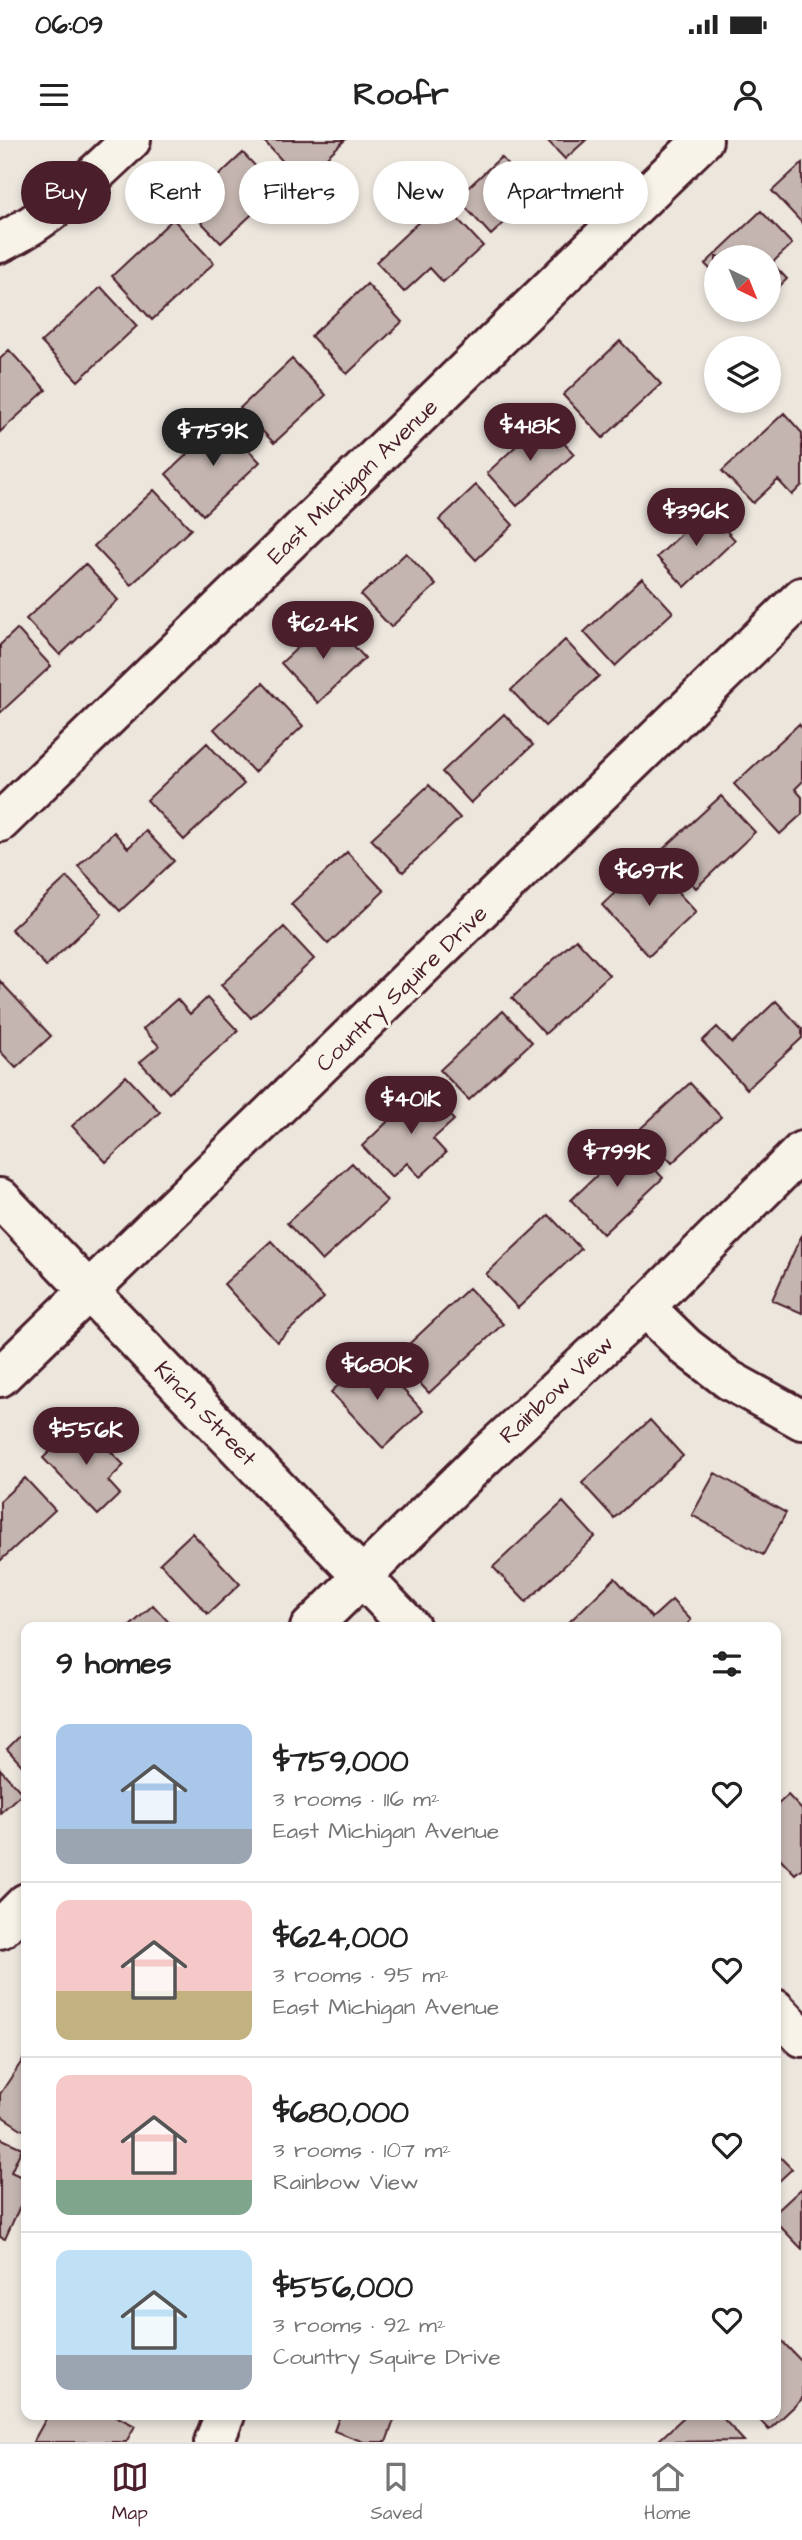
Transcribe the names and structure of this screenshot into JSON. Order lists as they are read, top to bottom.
{
  "streets": {
    "street": [
      "East Michigan Avenue",
      "Country Squire Drive",
      "Rainbow View",
      "Kinch Street"
    ]
  },
  "crossings": [
    ["Country Squire Drive", "Kinch Street"],
    ["Rainbow View", "Kinch Street"]
  ],
  "north": "bottom right",
  "page": {
    "status": "06:09",
    "header": "Roofr",
    "chip": [
      "Buy",
      "Rent",
      "Filters",
      "New",
      "Apartment"
    ],
    "price": [
      "$418K",
      "$759K",
      "$396K",
      "$624K",
      "$697K",
      "$401K",
      "$799K",
      "$680K",
      "$556K"
    ],
    "heading": "9 homes",
    "list": [
      {
        "name": "$759,000",
        "note": "3 rooms · 116 m² · East Michigan Avenue"
      },
      {
        "name": "$624,000",
        "note": "3 rooms · 95 m² · East Michigan Avenue"
      },
      {
        "name": "$680,000",
        "note": "3 rooms · 107 m² · Rainbow View"
      },
      {
        "name": "$556,000",
        "note": "3 rooms · 92 m² · Country Squire Drive"
      }
    ],
    "tabs": ["Map", "Saved", "Home"]
  }
}
